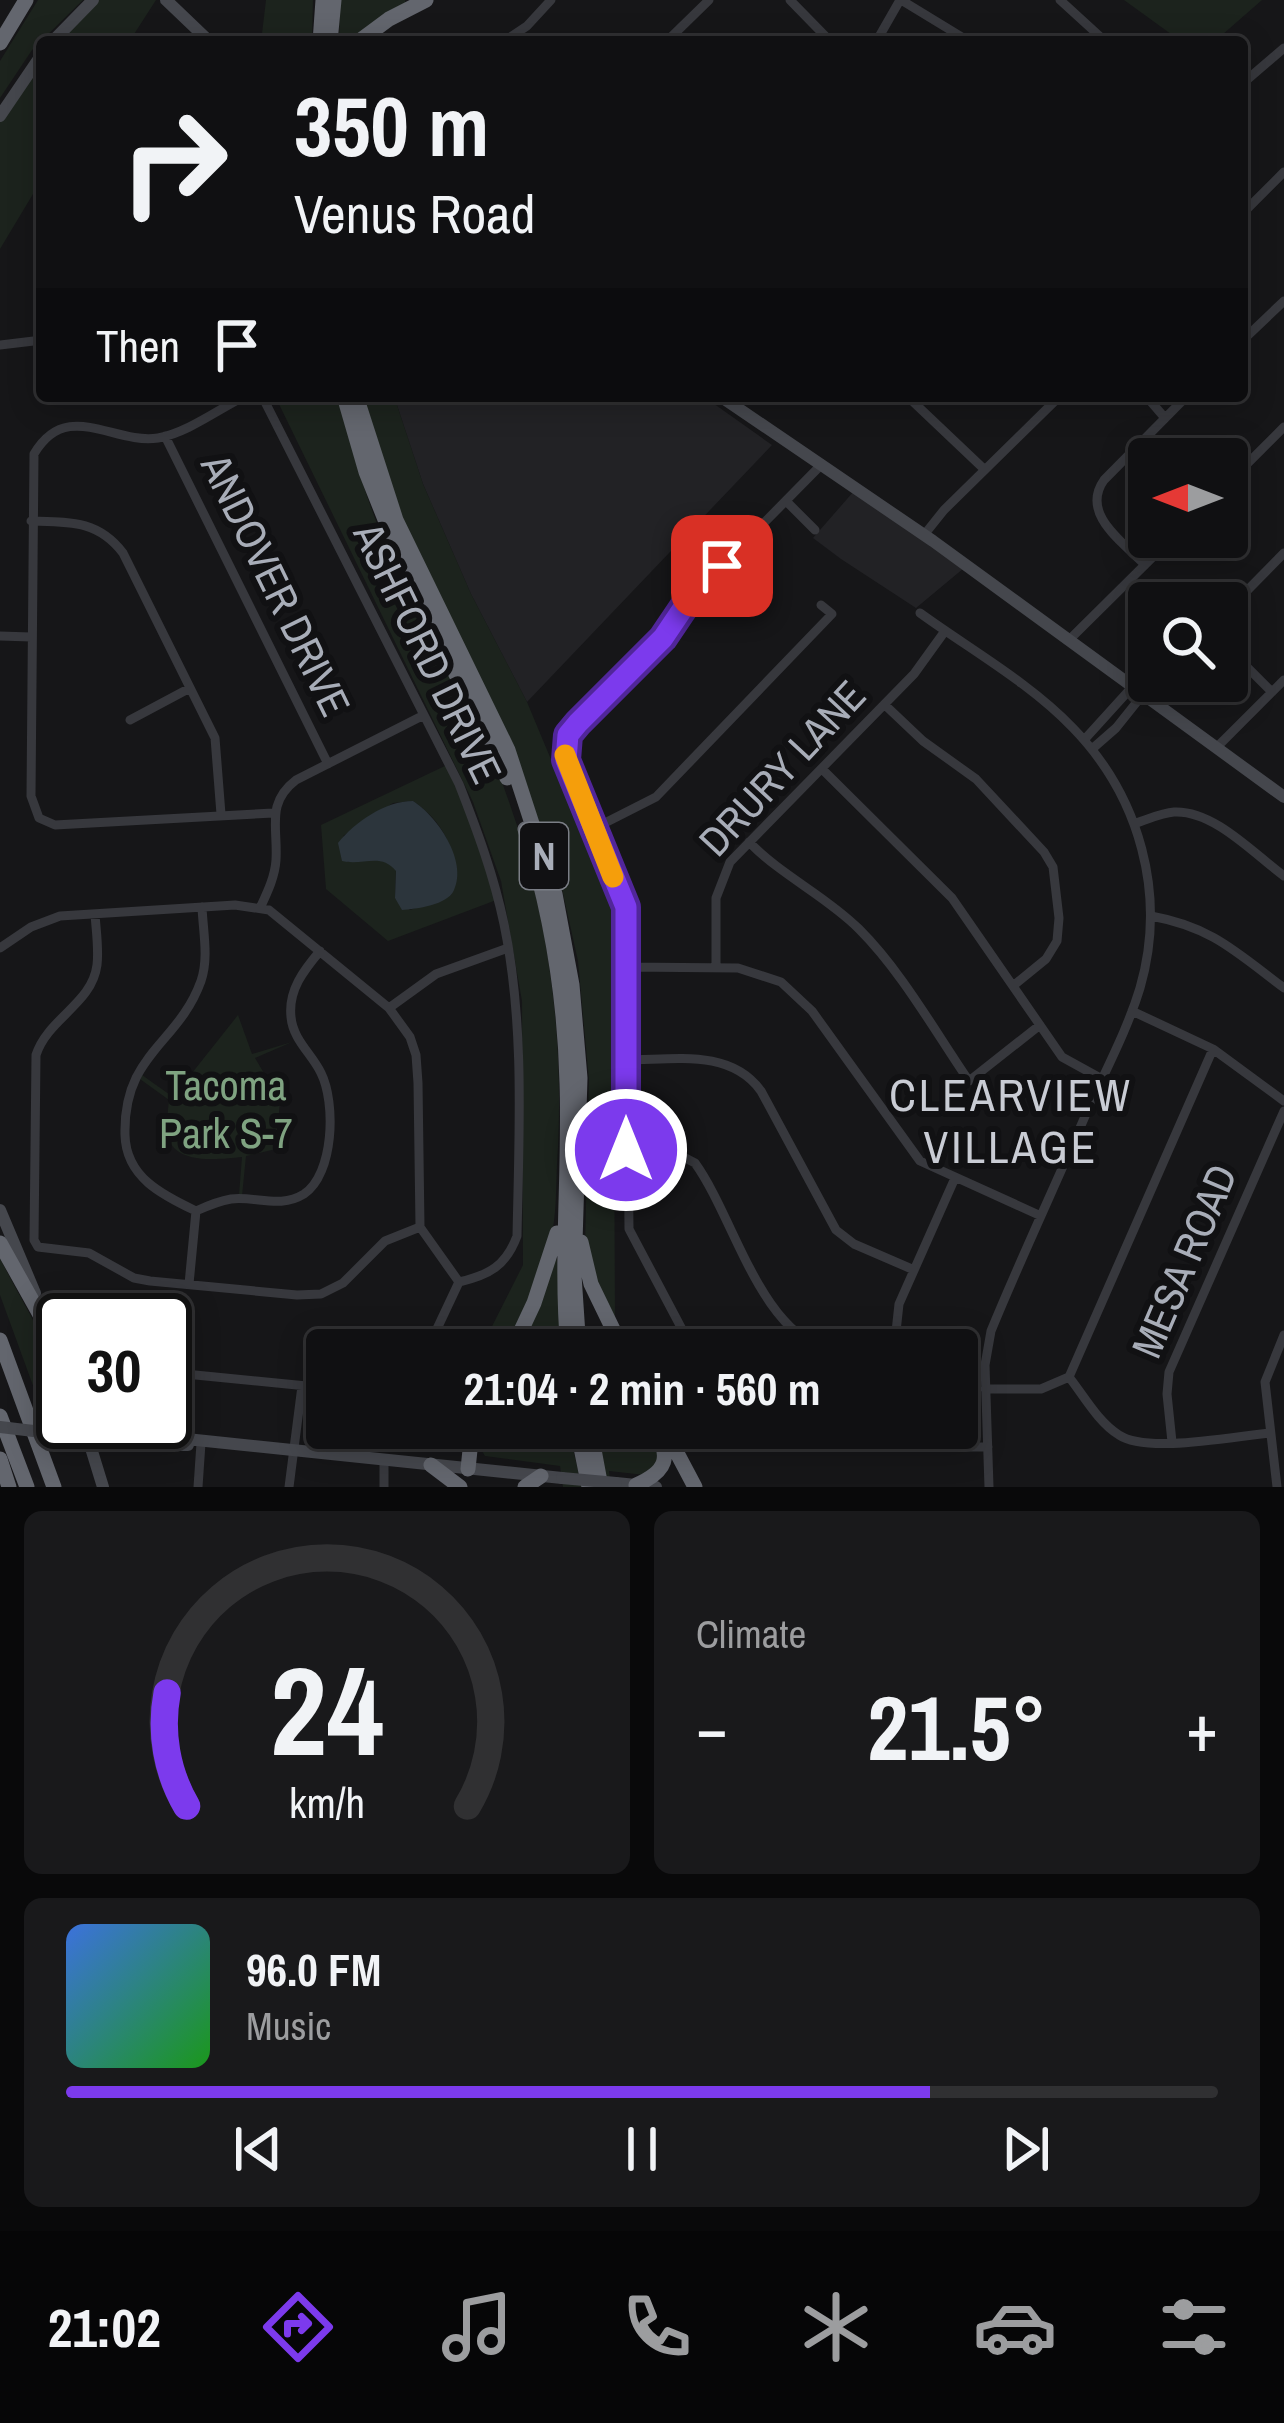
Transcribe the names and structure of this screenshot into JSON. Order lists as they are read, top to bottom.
{
  "streets": {
    "highway": ["N"],
    "street": [
      "ANDOVER DRIVE",
      "ASHFORD DRIVE",
      "DRURY LANE",
      "MESA ROAD"
    ]
  },
  "districts": ["CLEARVIEW VILLAGE"],
  "parks": ["Tacoma Park S-7"],
  "north": "left",
  "page": {
    "turn": ["350 m", "Venus Road"],
    "then": "Then",
    "limit": "30",
    "trip": "21:04 · 2 min · 560 m",
    "tile": "Climate",
    "heat": ["−", "21.5°", "+"],
    "song": ["96.0 FM", "Music"],
    "tabs": "21:02",
    "gauge": ["24", "km/h"]
  }
}
